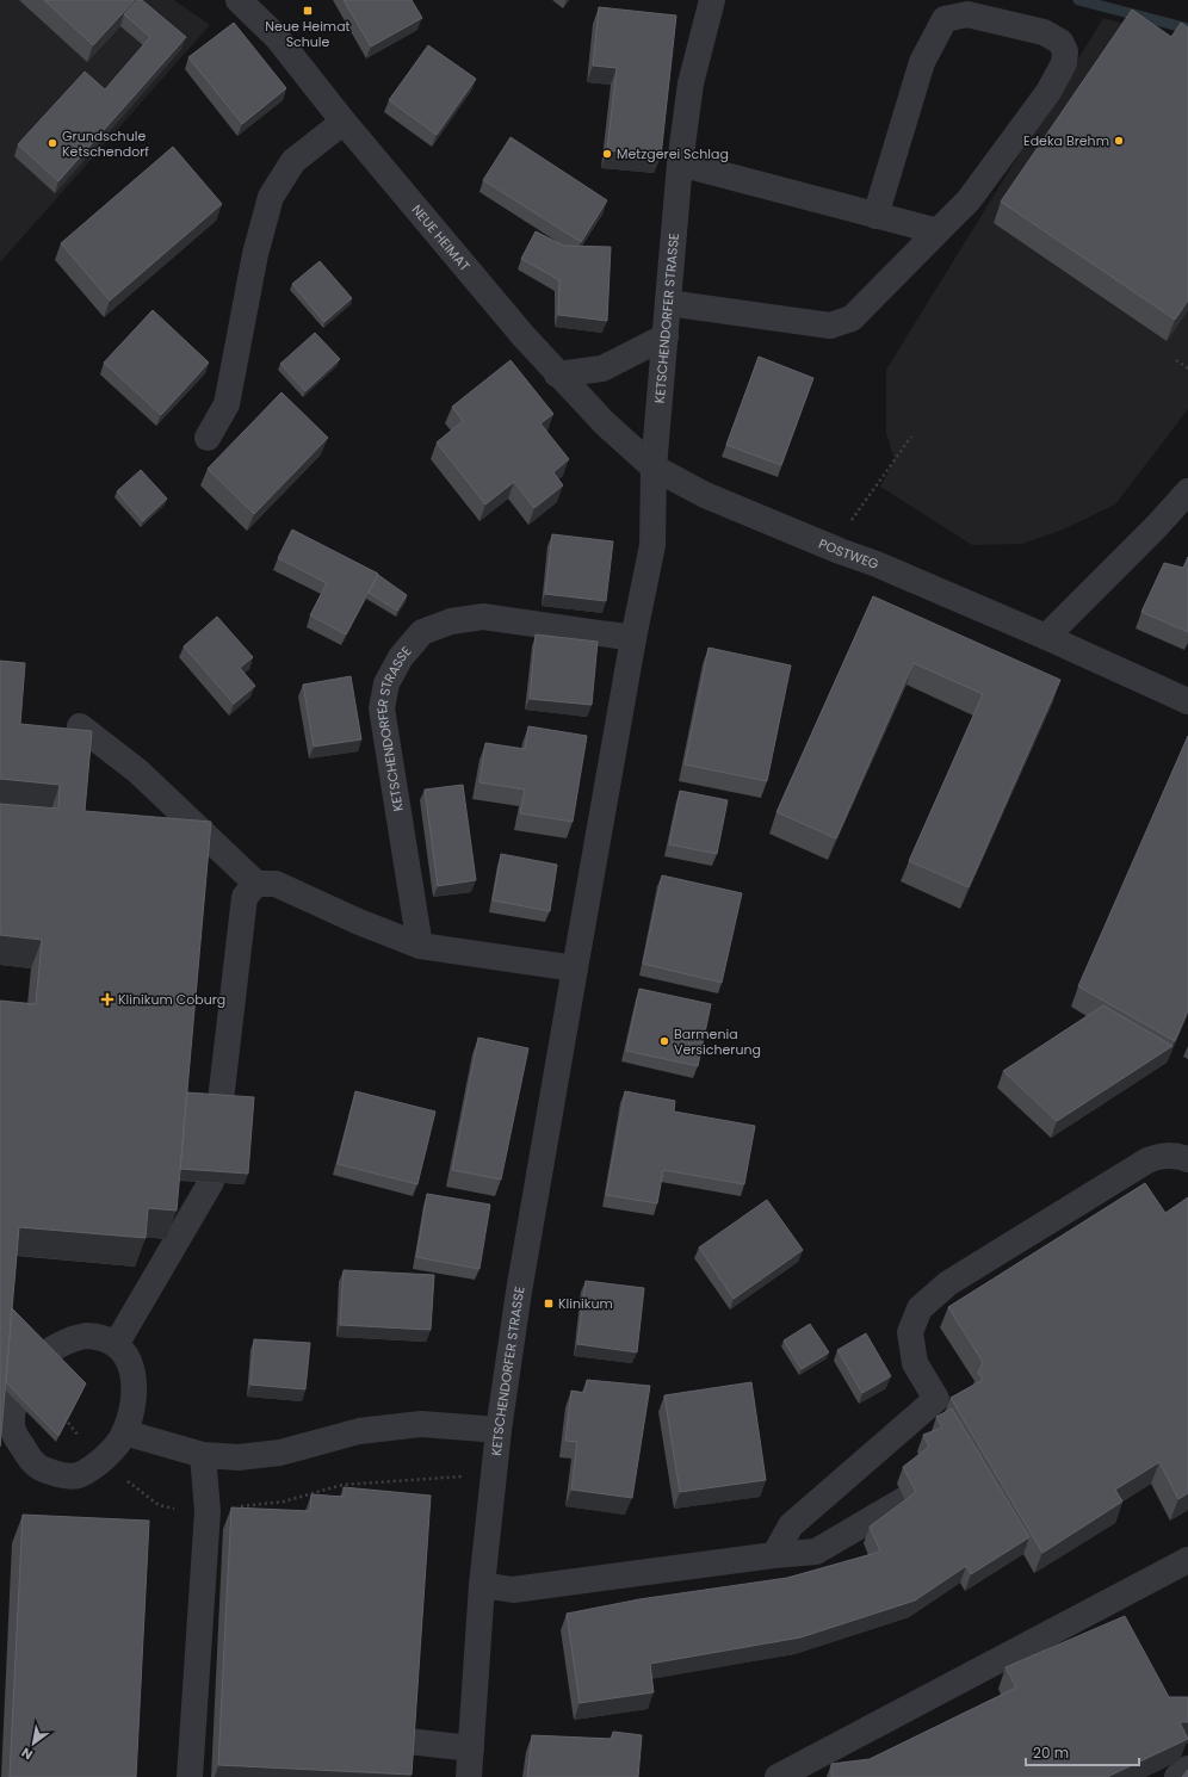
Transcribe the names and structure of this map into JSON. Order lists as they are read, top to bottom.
{
  "streets": {
    "street": ["NEUE HEIMAT", "KETSCHENDORFER STRASSE", "POSTWEG"]
  },
  "crossings": [
    ["NEUE HEIMAT", "KETSCHENDORFER STRASSE"],
    ["NEUE HEIMAT", "POSTWEG"],
    ["KETSCHENDORFER STRASSE", "POSTWEG"]
  ],
  "places": {
    "transit": ["Neue Heimat Schule", "Klinikum"],
    "other": [
      "Edeka Brehm",
      "Grundschule Ketschendorf",
      "Metzgerei Schlag",
      "Barmenia Versicherung"
    ],
    "health": ["Klinikum Coburg"]
  },
  "scale_bar": "20 m",
  "north": "bottom left"
}
